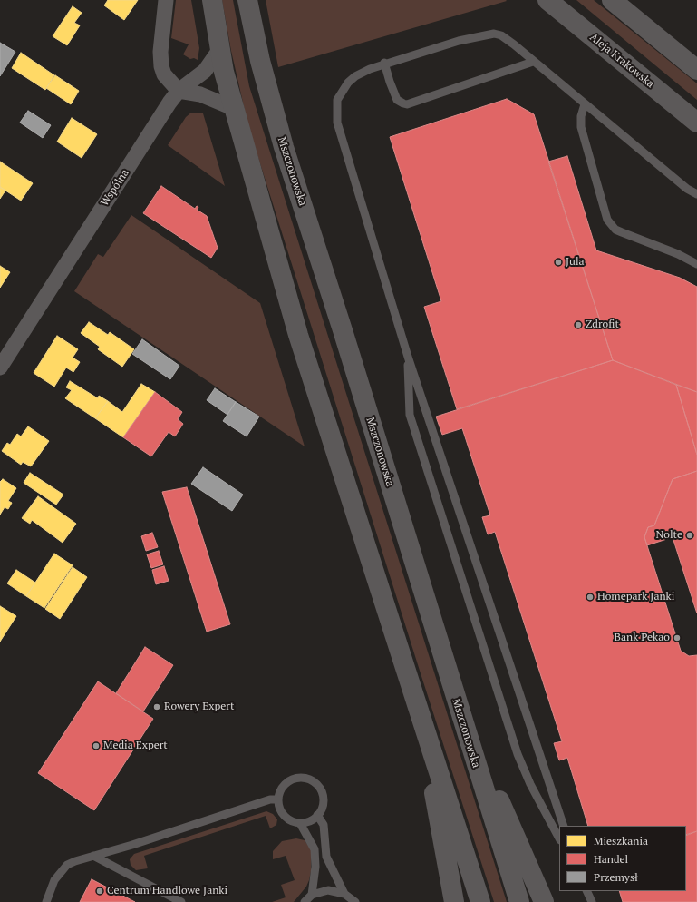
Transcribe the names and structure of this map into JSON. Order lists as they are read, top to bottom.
{
  "streets": {
    "main road": ["Aleja Krakowska", "Mszczonowska"],
    "street": ["Wspólna"]
  },
  "places": [
    "Jula",
    "Zdrofit",
    "Nolte",
    "Homepark Janki",
    "Bank Pekao",
    "Rowery Expert",
    "Media Expert",
    "Centrum Handlowe Janki"
  ],
  "legend": ["Mieszkania", "Handel", "Przemysł"]
}
